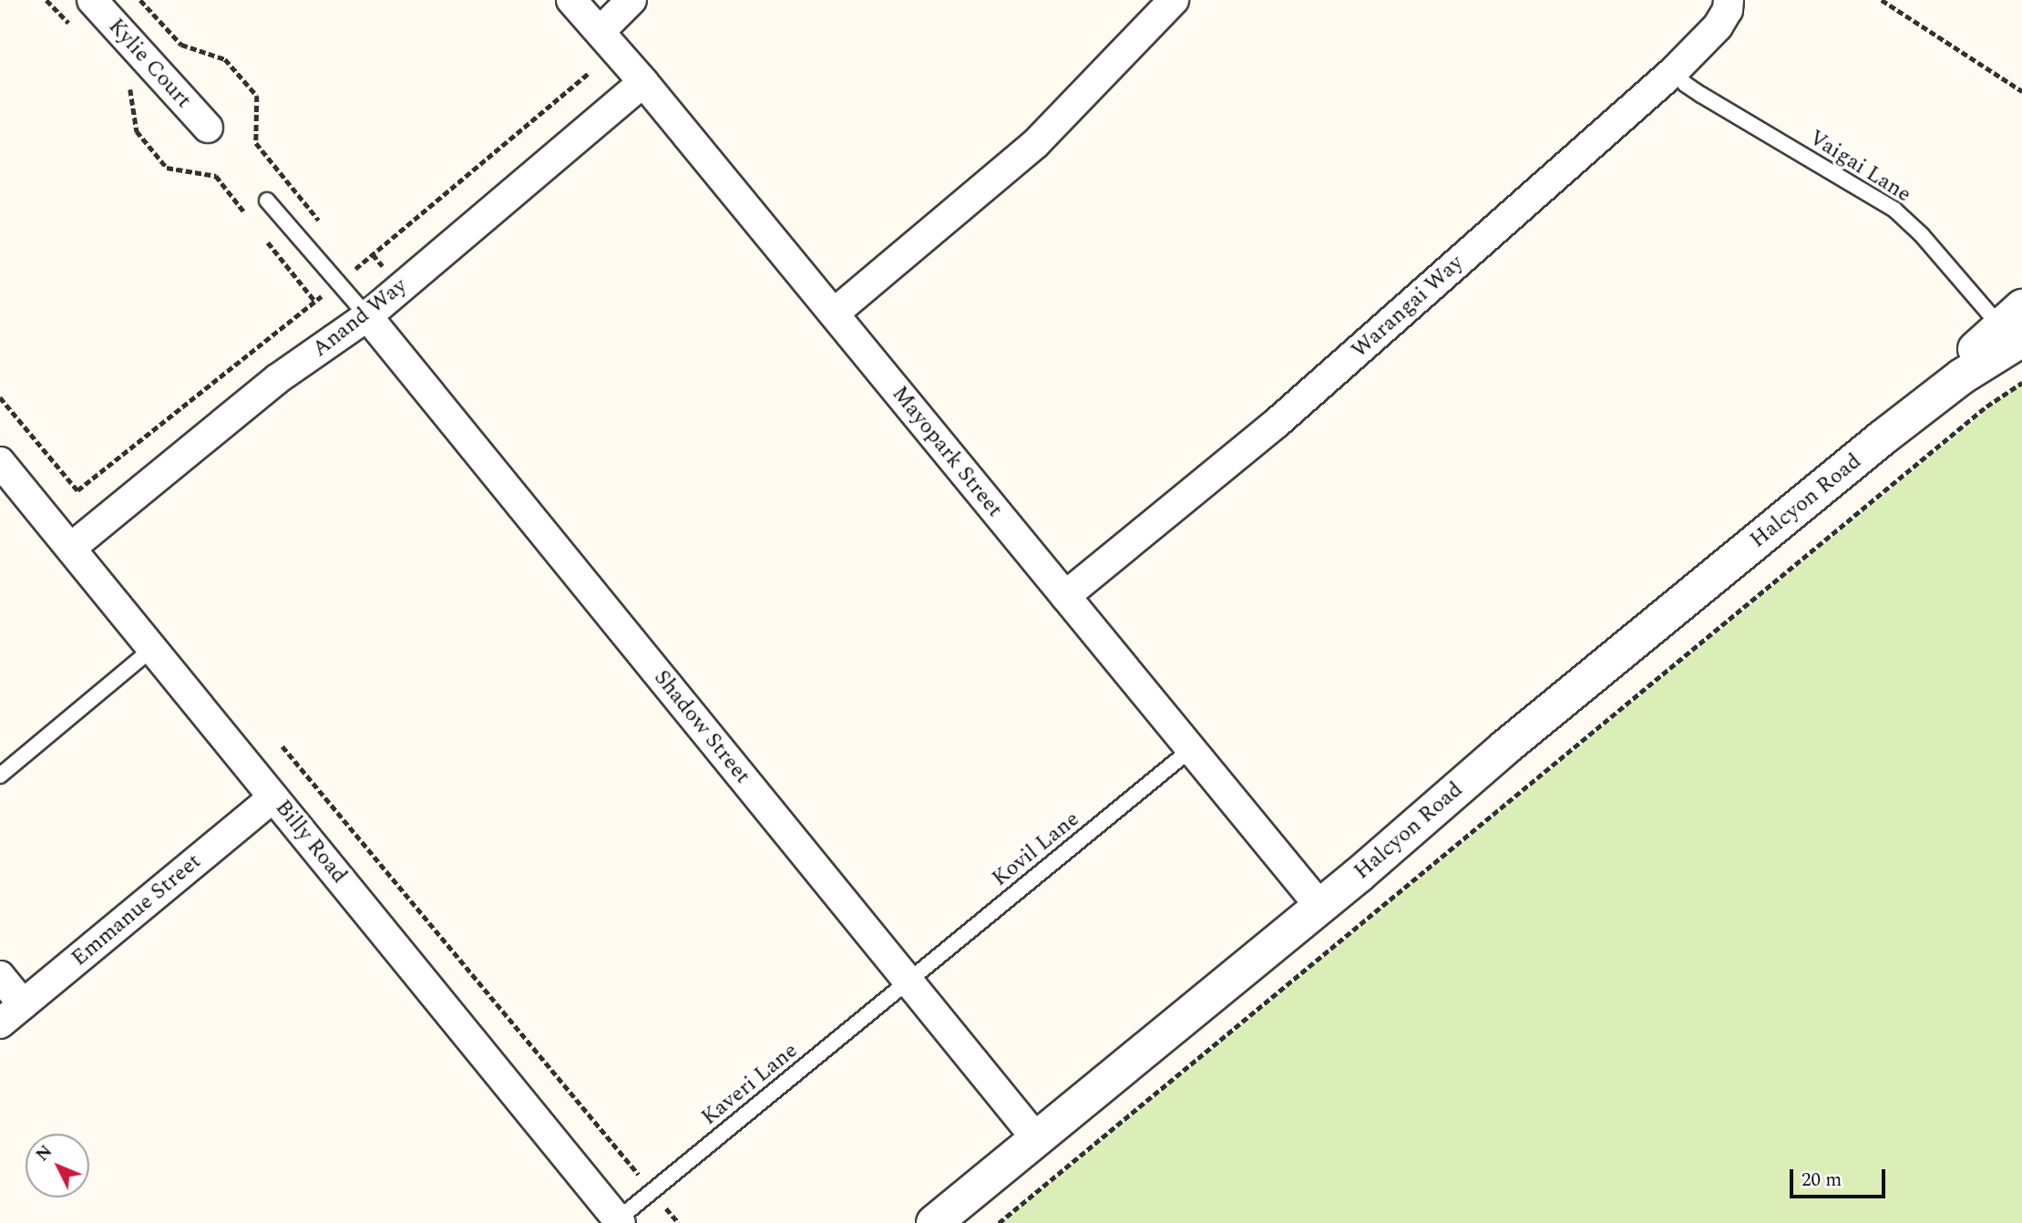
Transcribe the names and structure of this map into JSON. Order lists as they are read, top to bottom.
{
  "streets": {
    "street": [
      "Kylie Court",
      "Warangai Way",
      "Anand Way",
      "Mayopark Street",
      "Halcyon Road",
      "Shadow Street",
      "Billy Road",
      "Emmanue Street"
    ],
    "lane": ["Vaigai Lane", "Kovil Lane", "Kaveri Lane"]
  },
  "crossings": [
    ["Vaigai Lane", "Warangai Way"],
    ["Vaigai Lane", "Halcyon Road"],
    ["Warangai Way", "Mayopark Street"],
    ["Anand Way", "Mayopark Street"],
    ["Anand Way", "Shadow Street"],
    ["Anand Way", "Billy Road"],
    ["Mayopark Street", "Halcyon Road"],
    ["Mayopark Street", "Kovil Lane"],
    ["Halcyon Road", "Shadow Street"],
    ["Shadow Street", "Kovil Lane"],
    ["Shadow Street", "Kaveri Lane"],
    ["Billy Road", "Emmanue Street"],
    ["Billy Road", "Kaveri Lane"],
    ["Kovil Lane", "Kaveri Lane"]
  ],
  "scale_bar": "20 m",
  "north": "top left"
}
